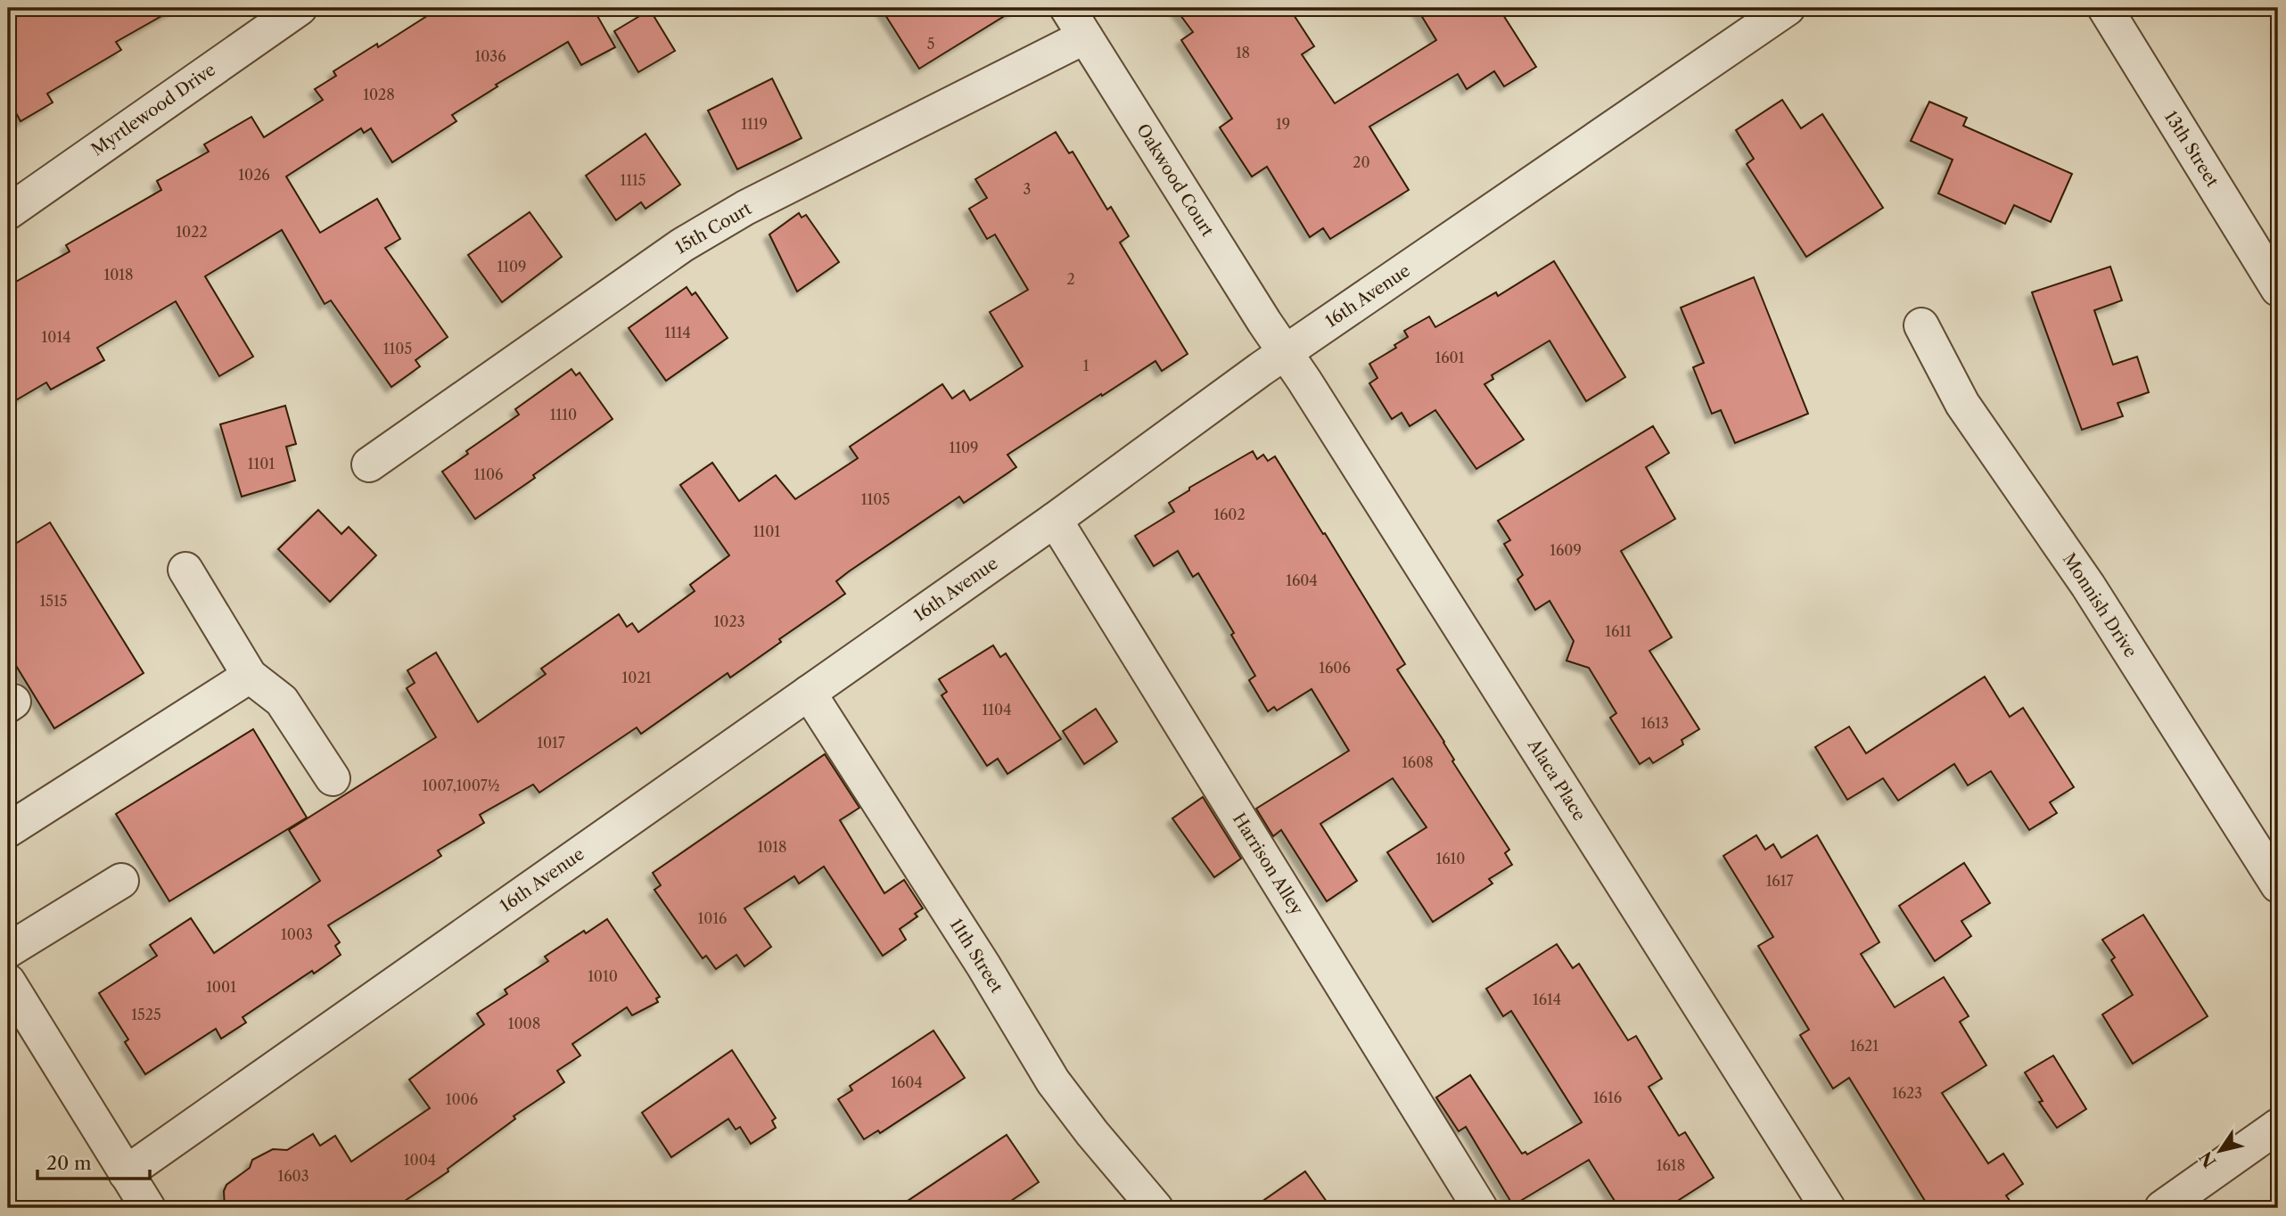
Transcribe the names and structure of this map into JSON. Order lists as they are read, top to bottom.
{
  "streets": {
    "street": [
      "Myrtlewood Drive",
      "13th Street",
      "Oakwood Court",
      "15th Court",
      "16th Avenue",
      "Monnish Drive",
      "Alaca Place",
      "Harrison Alley",
      "11th Street"
    ]
  },
  "crossings": [
    ["Oakwood Court", "15th Court"],
    ["Oakwood Court", "16th Avenue"],
    ["Oakwood Court", "Alaca Place"],
    ["16th Avenue", "Alaca Place"],
    ["16th Avenue", "Harrison Alley"],
    ["16th Avenue", "11th Street"]
  ],
  "house_numbers": [
    "5",
    "18",
    "1036",
    "1028",
    "1119",
    "19",
    "20",
    "1026",
    "1115",
    "3",
    "1022",
    "1109",
    "1018",
    "2",
    "1114",
    "1014",
    "1105",
    "1601",
    "1",
    "1110",
    "1109",
    "1101",
    "1106",
    "1105",
    "1602",
    "1101",
    "1609",
    "1604",
    "1515",
    "1023",
    "1611",
    "1606",
    "1021",
    "1104",
    "1613",
    "1017",
    "1608",
    "1007,1007½",
    "1018",
    "1610",
    "1617",
    "1016",
    "1003",
    "1010",
    "1001",
    "1614",
    "1525",
    "1008",
    "1621",
    "1604",
    "1623",
    "1616",
    "1006",
    "1004",
    "1618",
    "1603"
  ],
  "scale_bar": "20 m",
  "north": "bottom left"
}
